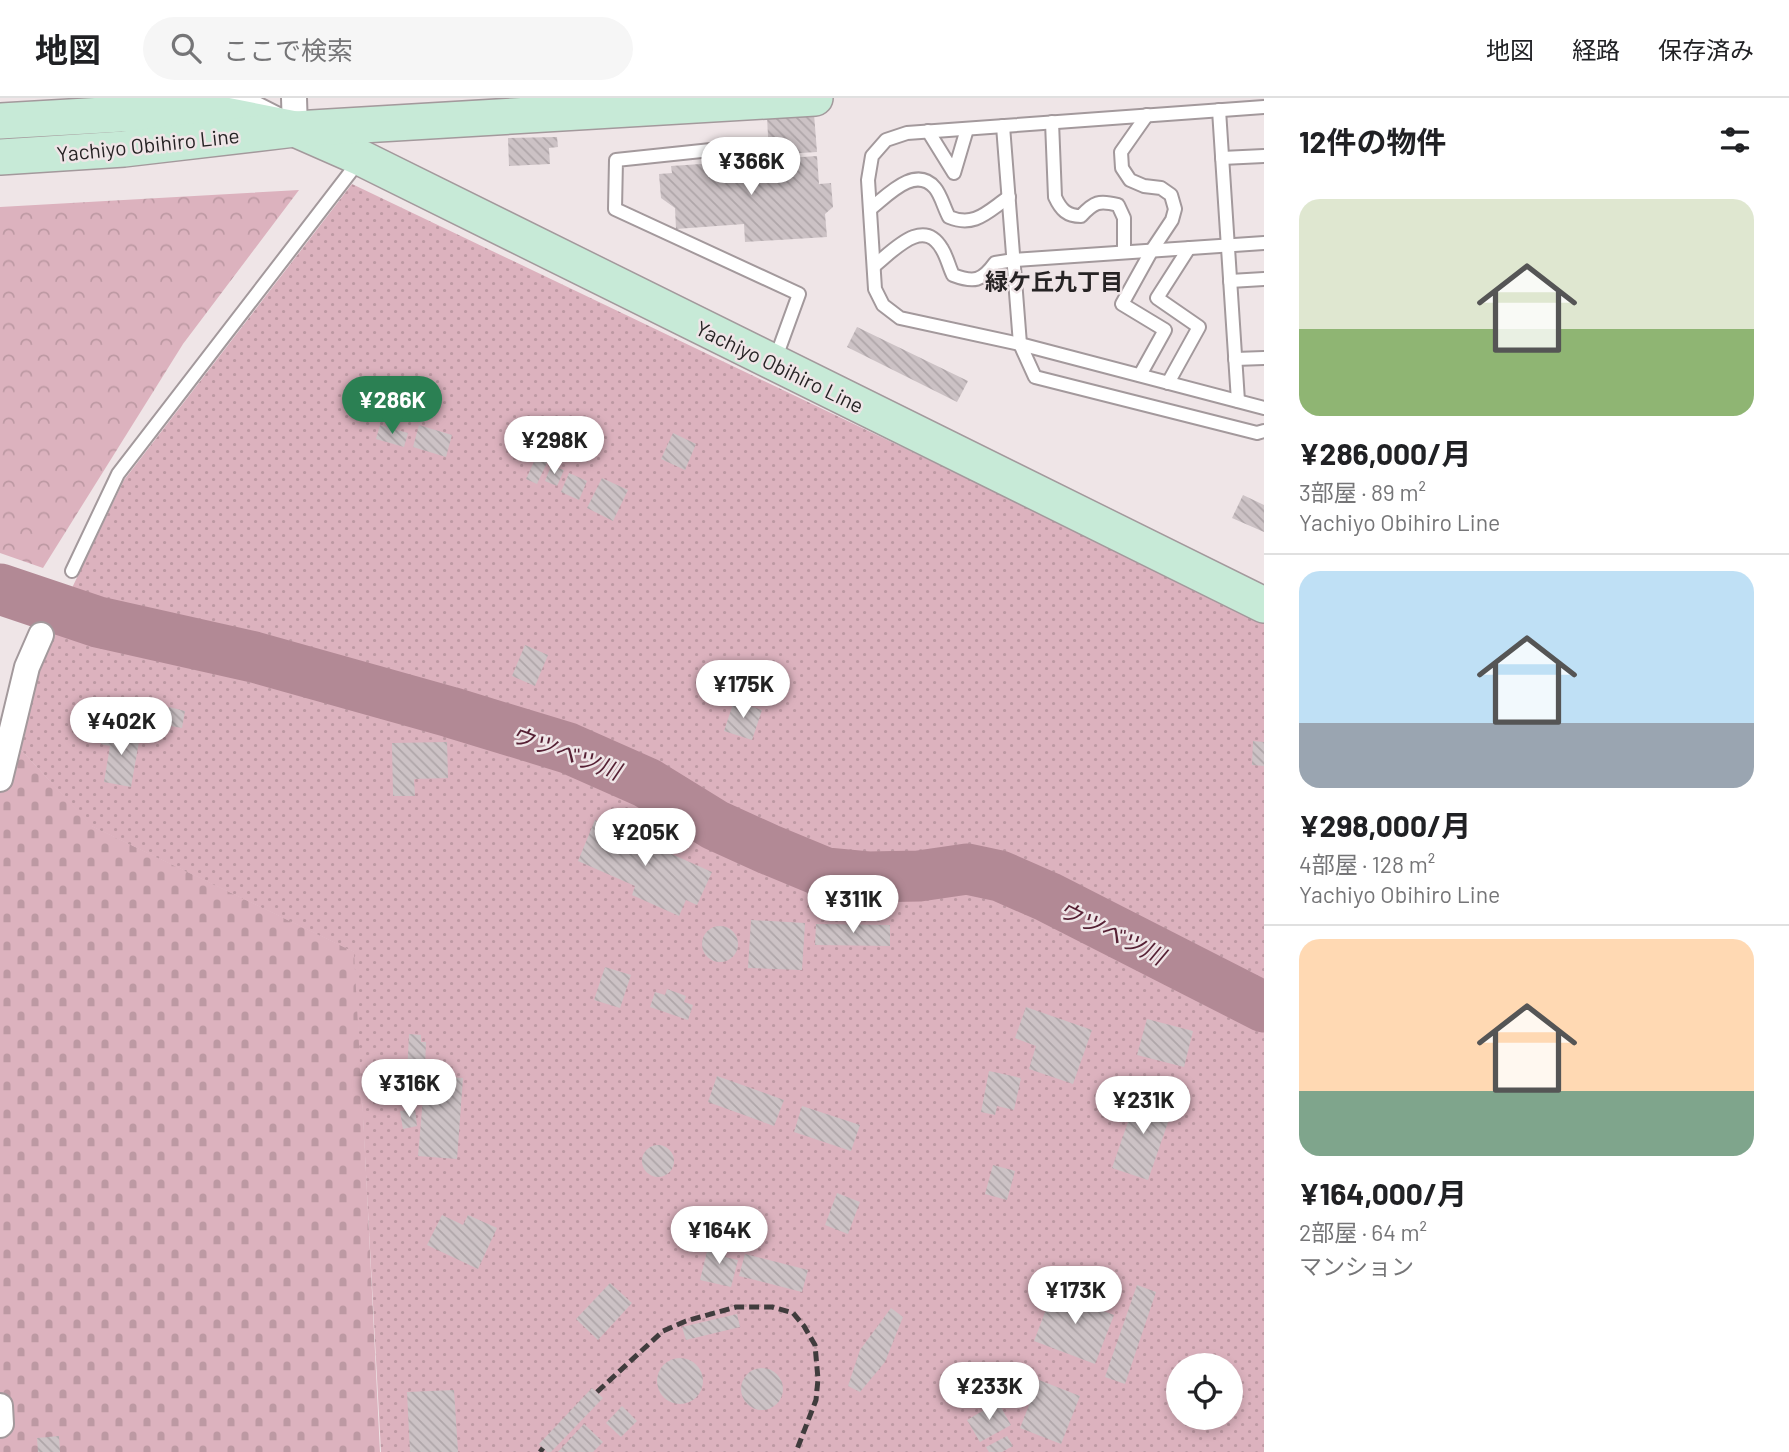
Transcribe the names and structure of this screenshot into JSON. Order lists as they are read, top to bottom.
{
  "streets": {
    "main road": ["Yachiyo Obihiro Line"]
  },
  "districts": ["緑ケ丘九丁目"],
  "water": ["ウツベツ川"],
  "page": {
    "header": "地図",
    "search": "ここで検索",
    "nav": ["地図", "経路", "保存済み"],
    "heading": "12件の物件",
    "price": [
      "¥366K",
      "¥286K",
      "¥298K",
      "¥175K",
      "¥402K",
      "¥205K",
      "¥311K",
      "¥316K",
      "¥231K",
      "¥164K",
      "¥173K",
      "¥233K"
    ],
    "list": [
      {
        "name": "¥286,000/月",
        "note": "3部屋 · 89 m² · Yachiyo Obihiro Line"
      },
      {
        "name": "¥298,000/月",
        "note": "4部屋 · 128 m² · Yachiyo Obihiro Line"
      },
      {
        "name": "¥164,000/月",
        "note": "2部屋 · 64 m² · マンション"
      }
    ]
  }
}
